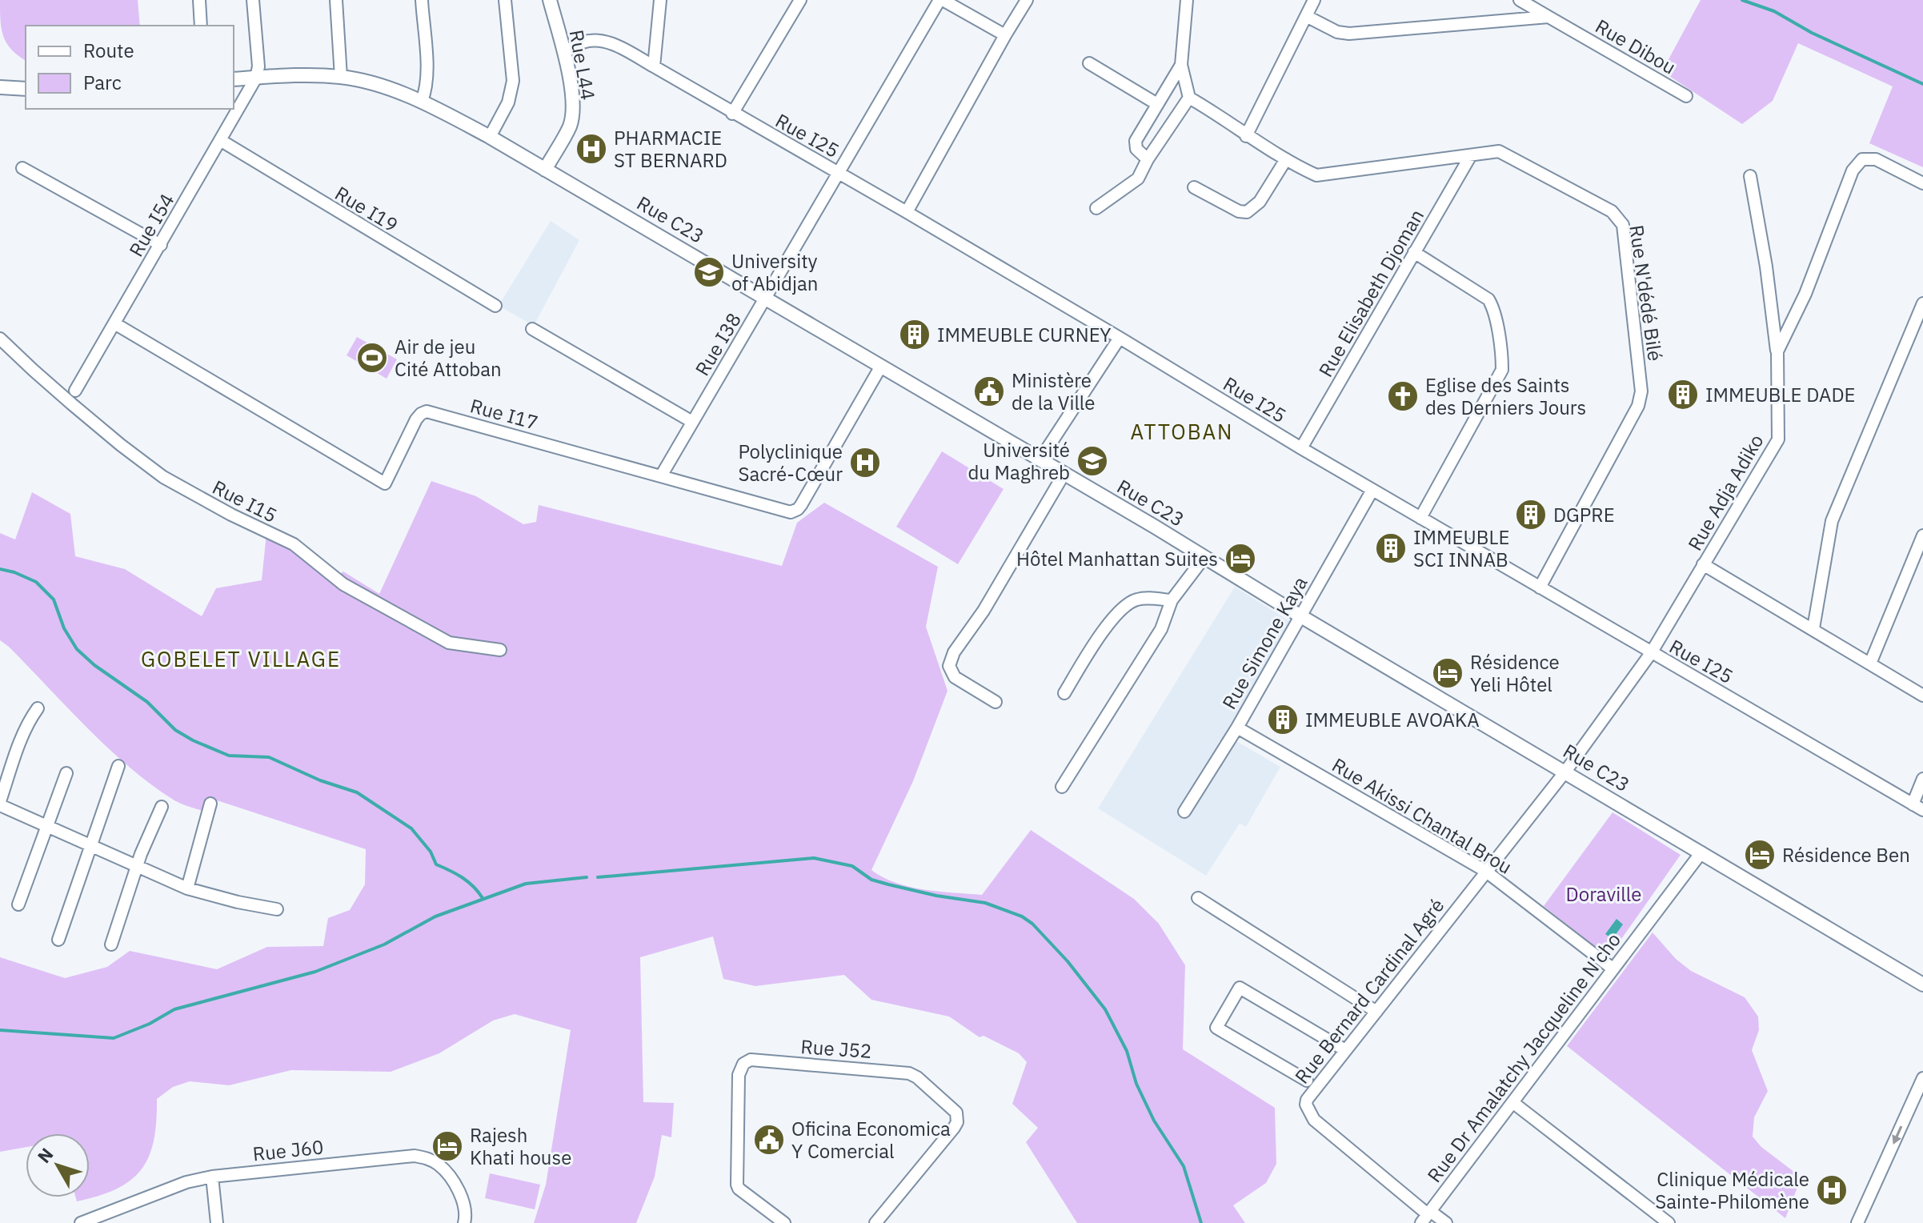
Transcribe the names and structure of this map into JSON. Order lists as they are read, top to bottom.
{
  "streets": {
    "street": [
      "Rue Dibou",
      "Rue L44",
      "Rue I25",
      "Rue I19",
      "Rue C23",
      "Rue I54",
      "Rue Elisabeth Djoman",
      "Rue N'dédé Bilé",
      "Rue I38",
      "Rue I17",
      "Rue Adja Adiko",
      "Rue I15",
      "Rue Simone Kaya",
      "Rue Akissi Chantal Brou",
      "Rue Bernard Cardinal Agré",
      "Rue J52",
      "Rue Dr Amalatchy Jacqueline N'cho",
      "Rue J60"
    ]
  },
  "crossings": [
    ["Rue L44", "Rue I25"],
    ["Rue L44", "Rue C23"],
    ["Rue I25", "Rue Elisabeth Djoman"],
    ["Rue I25", "Rue N'dédé Bilé"],
    ["Rue I25", "Rue I38"],
    ["Rue I25", "Rue Adja Adiko"],
    ["Rue I25", "Rue Simone Kaya"],
    ["Rue I19", "Rue I54"],
    ["Rue C23", "Rue I54"],
    ["Rue C23", "Rue I38"],
    ["Rue C23", "Rue I17"],
    ["Rue C23", "Rue Adja Adiko"],
    ["Rue C23", "Rue Simone Kaya"],
    ["Rue C23", "Rue Bernard Cardinal Agré"],
    ["Rue C23", "Rue Dr Amalatchy Jacqueline N'cho"],
    ["Rue I54", "Rue I17"],
    ["Rue Elisabeth Djoman", "Rue N'dédé Bilé"],
    ["Rue I38", "Rue I17"],
    ["Rue Adja Adiko", "Rue Bernard Cardinal Agré"],
    ["Rue Simone Kaya", "Rue Akissi Chantal Brou"],
    ["Rue Akissi Chantal Brou", "Rue Bernard Cardinal Agré"],
    ["Rue Akissi Chantal Brou", "Rue Dr Amalatchy Jacqueline N'cho"],
    ["Rue Bernard Cardinal Agré", "Rue Dr Amalatchy Jacqueline N'cho"]
  ],
  "districts": ["ATTOBAN", "GOBELET VILLAGE"],
  "parks": ["Doraville"],
  "places": {
    "hospital": ["PHARMACIE ST BERNARD", "Polyclinique Sacré-Cœur", "Clinique Médicale Sainte-Philomène"],
    "school or university": ["University of Abidjan", "Université du Maghreb"],
    "building": [
      "IMMEUBLE CURNEY",
      "IMMEUBLE DADE",
      "DGPRE",
      "IMMEUBLE SCI INNAB",
      "IMMEUBLE AVOAKA"
    ],
    "sports": ["Air de jeu Cité Attoban"],
    "public building": ["Ministère de la Ville", "Oficina Economica Y Comercial"],
    "church": ["Eglise des Saints des Derniers Jours"],
    "hotel": [
      "Hôtel Manhattan Suites",
      "Résidence Yeli Hôtel",
      "Résidence Ben",
      "Rajesh Khati house"
    ]
  },
  "legend": ["Route", "Parc"],
  "north": "top left"
}
